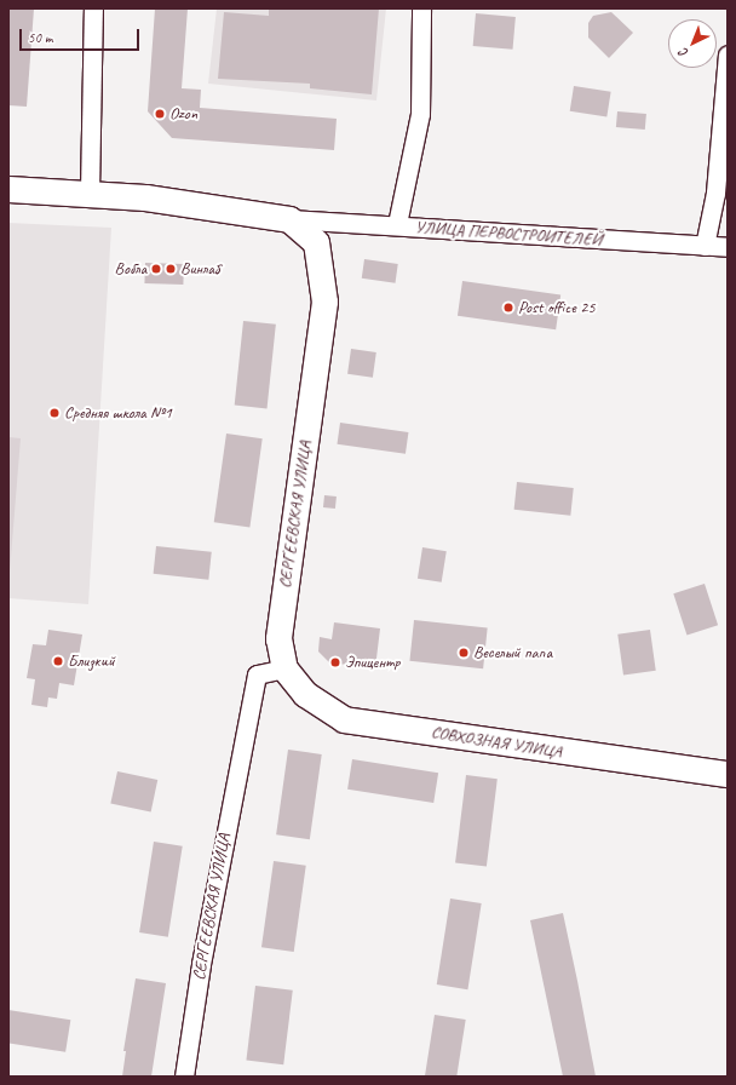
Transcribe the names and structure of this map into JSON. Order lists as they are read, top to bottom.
{
  "streets": {
    "main road": ["СЕРГЕЕВСКАЯ УЛИЦА", "СОВХОЗНАЯ УЛИЦА"],
    "street": ["УЛИЦА ПЕРВОСТРОИТЕЛЕЙ"]
  },
  "crossings": [
    ["УЛИЦА ПЕРВОСТРОИТЕЛЕЙ", "СЕРГЕЕВСКАЯ УЛИЦА"],
    ["СЕРГЕЕВСКАЯ УЛИЦА", "СОВХОЗНАЯ УЛИЦА"]
  ],
  "places": [
    "Ozon",
    "Вобла",
    "Винлаб",
    "Post office 25",
    "Средняя школа №1",
    "Веселый папа",
    "Близкий",
    "Эпицентр"
  ],
  "scale_bar": "50 m",
  "north": "bottom left"
}
